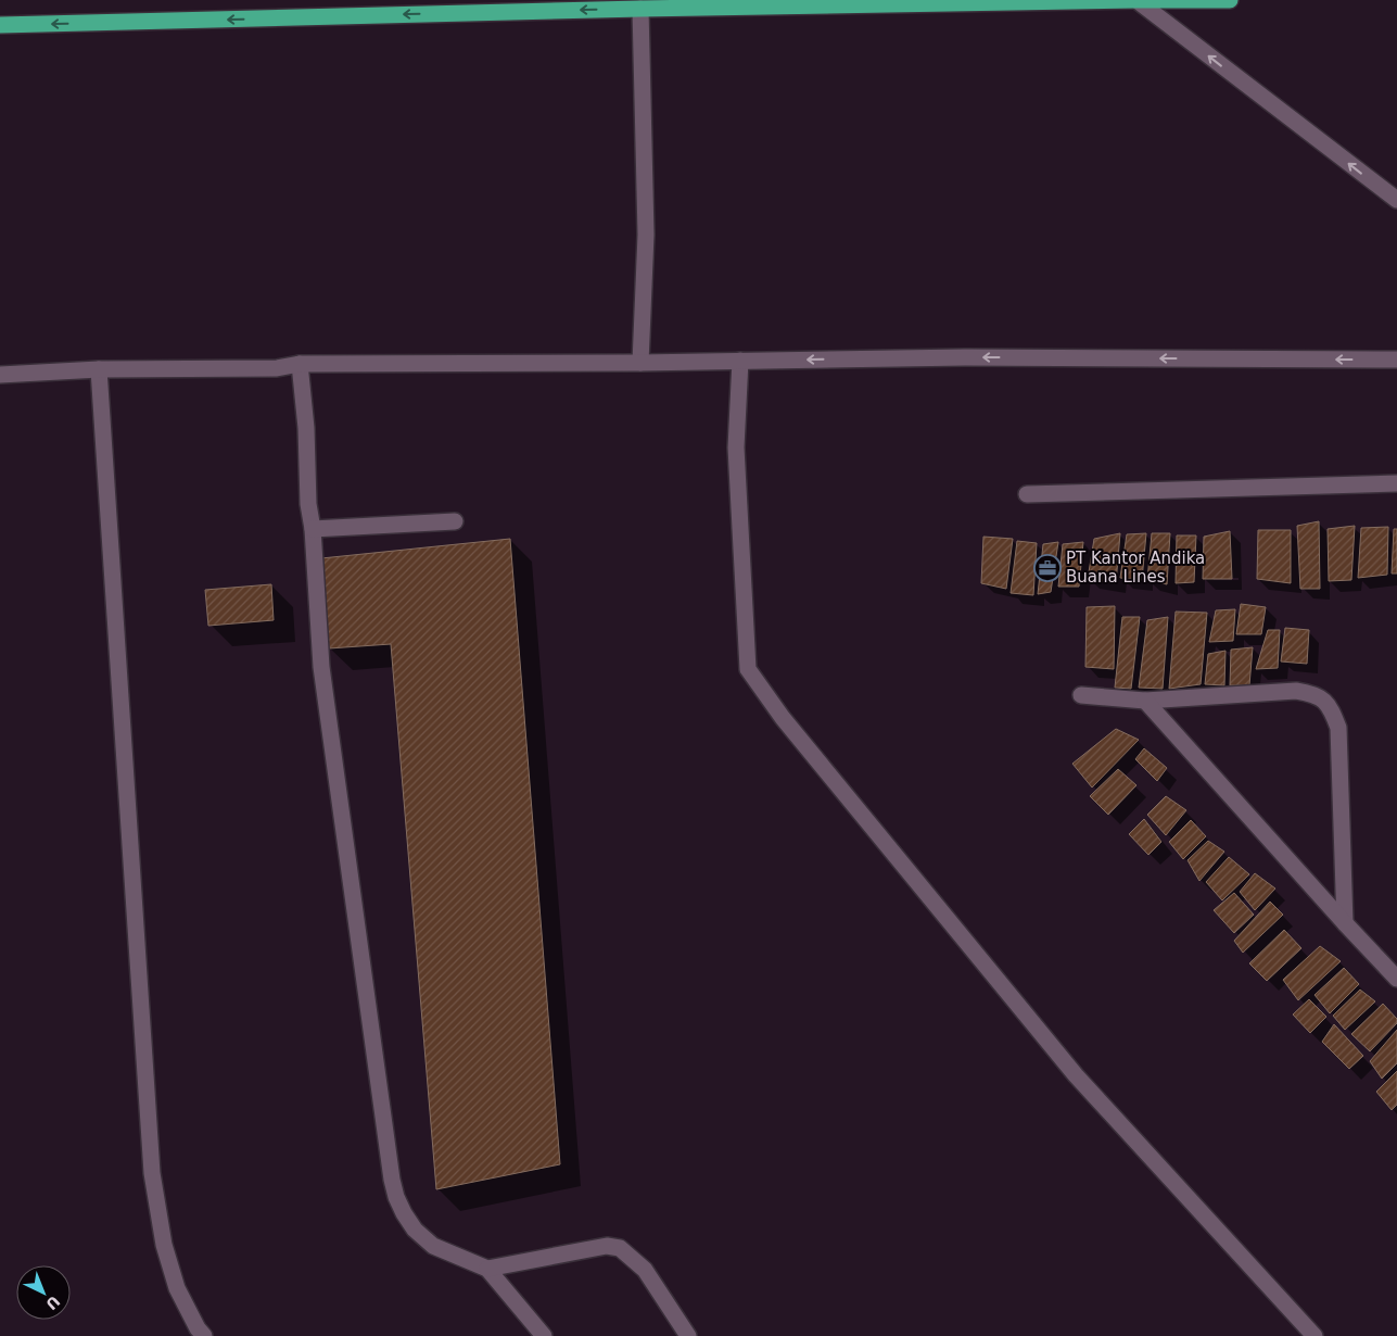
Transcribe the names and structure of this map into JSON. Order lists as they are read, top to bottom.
{
  "places": {
    "office": ["PT Kantor Andika Buana Lines"]
  },
  "north": "bottom right"
}
